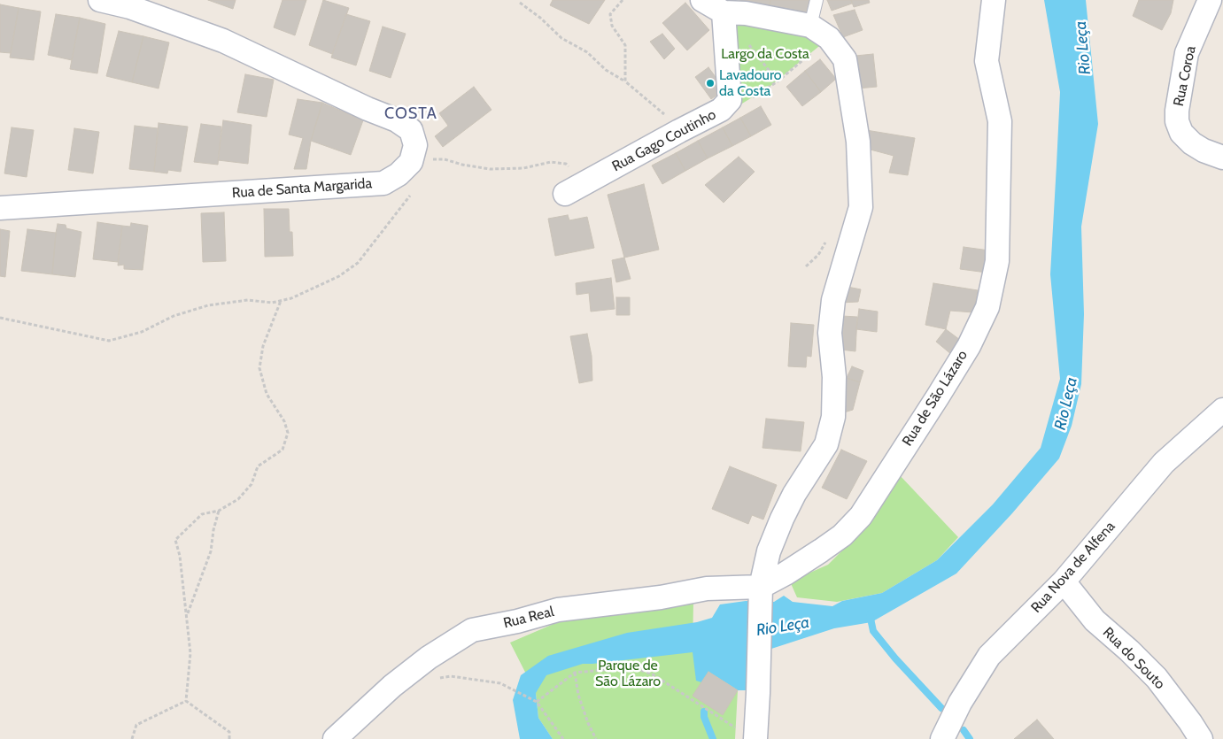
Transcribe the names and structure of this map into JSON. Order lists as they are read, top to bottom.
{
  "streets": {
    "street": [
      "Rua Coroa",
      "Rua Gago Coutinho",
      "Rua de Santa Margarida",
      "Rua de São Lázaro",
      "Rua Nova de Alfena",
      "Rua Real",
      "Rua do Souto"
    ]
  },
  "crossings": [
    ["Rua de São Lázaro", "Rua Real"],
    ["Rua Nova de Alfena", "Rua do Souto"]
  ],
  "districts": ["COSTA"],
  "water": ["Rio Leça"],
  "parks": ["Largo da Costa", "Parque de São Lázaro"],
  "places": ["Lavadouro da Costa"]
}
